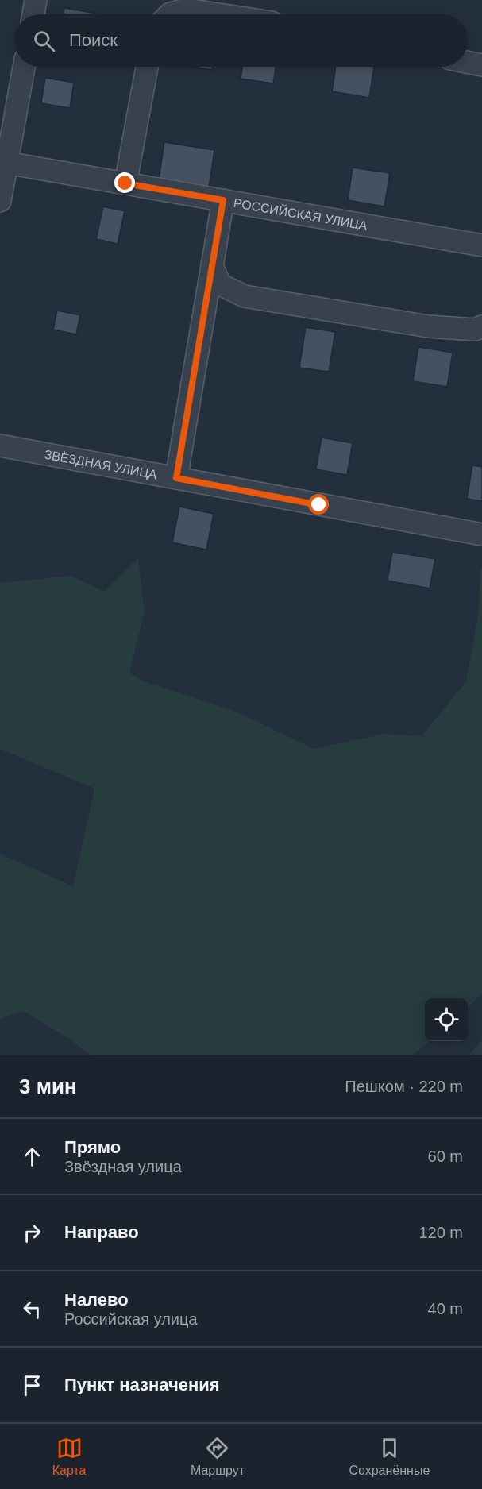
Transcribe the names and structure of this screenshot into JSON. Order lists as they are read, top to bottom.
{
  "streets": {
    "street": ["РОССИЙСКАЯ УЛИЦА", "ЗВЁЗДНАЯ УЛИЦА"]
  },
  "page": {
    "search": "Поиск",
    "heading": ["3 мин", "Пешком · 220 m"],
    "list": [
      ["Прямо", "Звёздная улица", "60 m"],
      ["Направо", "120 m"],
      ["Налево", "Российская улица", "40 m"],
      "Пункт назначения"
    ],
    "nav": ["Карта", "Маршрут", "Сохранённые"]
  }
}
